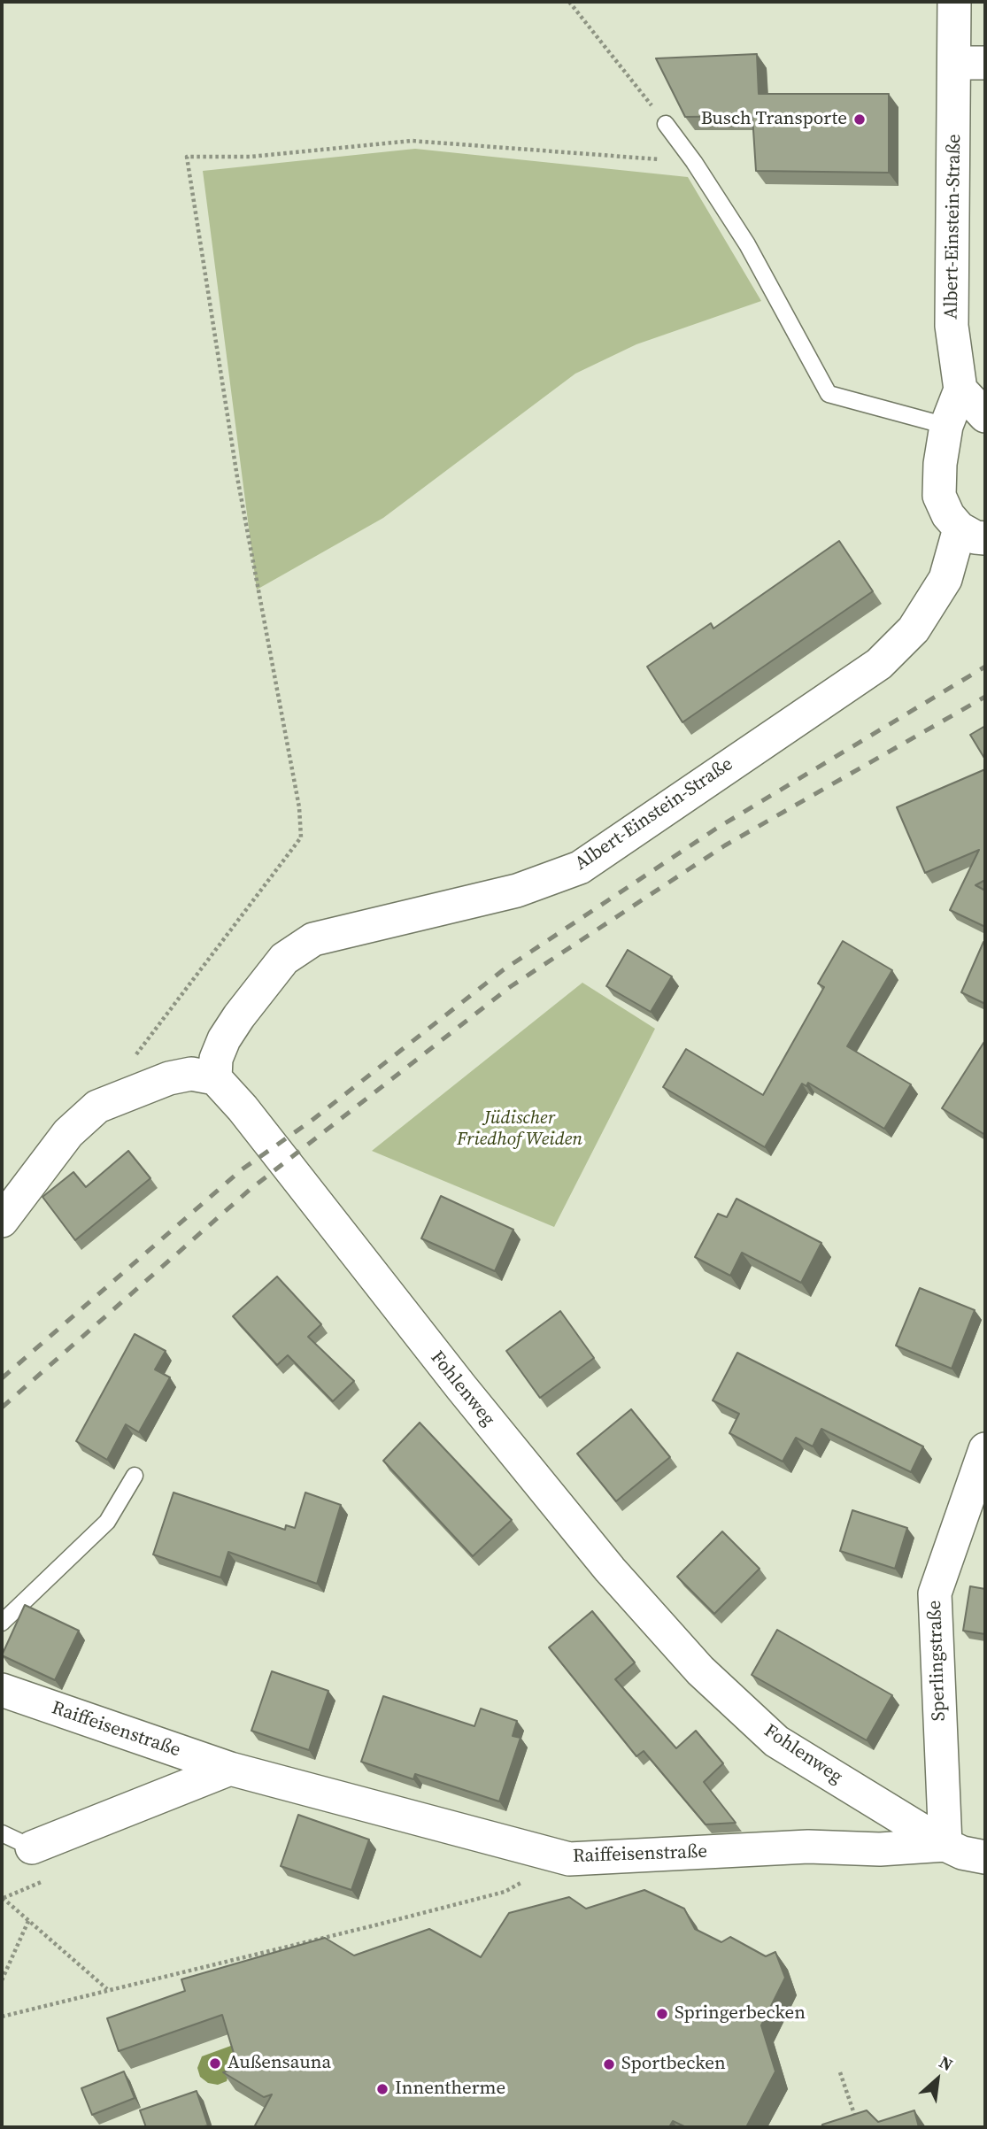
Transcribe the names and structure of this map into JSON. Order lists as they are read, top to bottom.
{
  "streets": {
    "street": [
      "Albert-Einstein-Straße",
      "Fohlenweg",
      "Sperlingstraße",
      "Raiffeisenstraße"
    ]
  },
  "crossings": [
    ["Albert-Einstein-Straße", "Fohlenweg"],
    ["Fohlenweg", "Sperlingstraße"],
    ["Fohlenweg", "Raiffeisenstraße"],
    ["Sperlingstraße", "Raiffeisenstraße"]
  ],
  "parks": ["Jüdischer Friedhof Weiden"],
  "places": [
    "Busch Transporte",
    "Springerbecken",
    "Außensauna",
    "Sportbecken",
    "Innentherme"
  ],
  "north": "top right"
}
